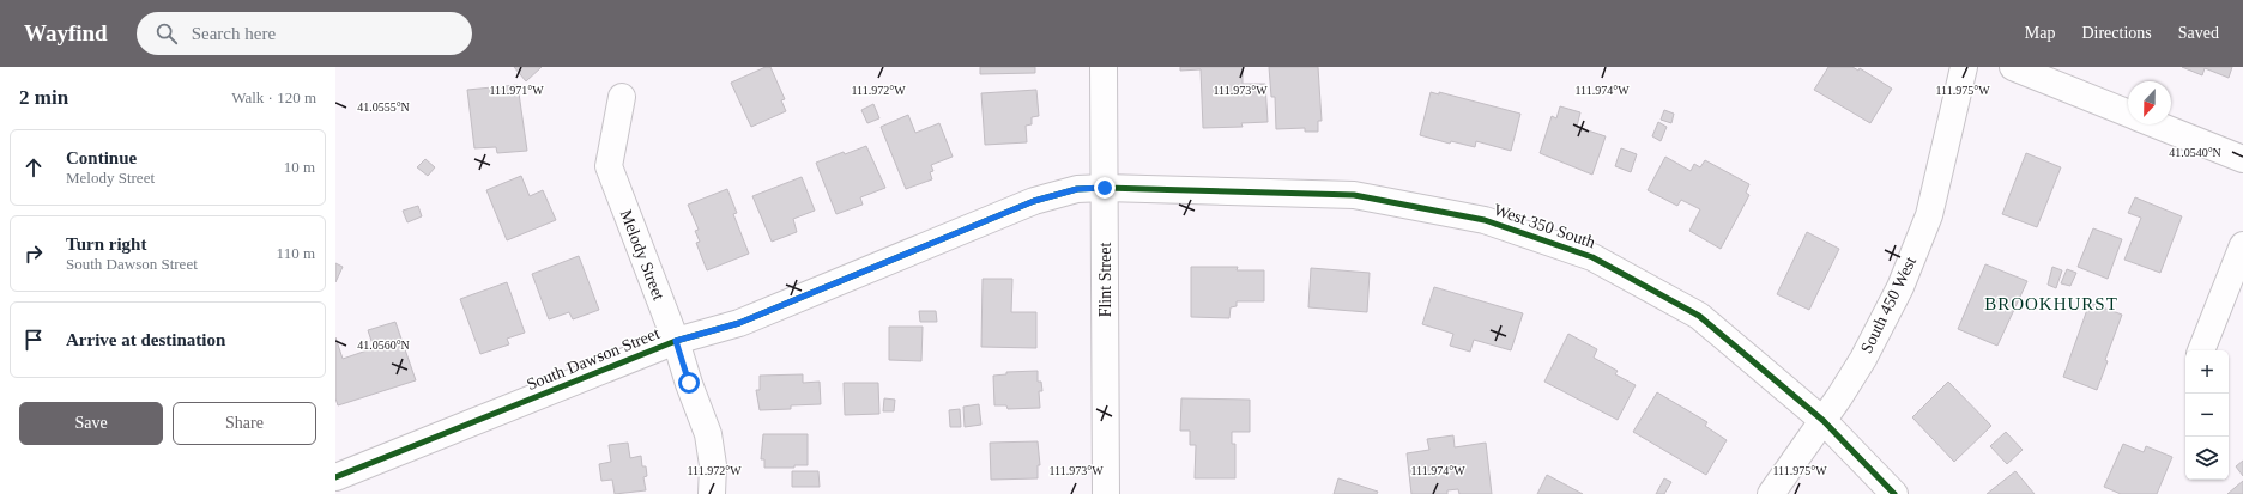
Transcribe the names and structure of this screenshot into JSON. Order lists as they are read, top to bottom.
{
  "streets": {
    "street": [
      "West 350 South",
      "Melody Street",
      "Flint Street",
      "South 450 West",
      "South Dawson Street"
    ]
  },
  "crossings": [
    ["West 350 South", "Flint Street"],
    ["West 350 South", "South 450 West"],
    ["West 350 South", "South Dawson Street"],
    ["Melody Street", "South Dawson Street"],
    ["Flint Street", "South Dawson Street"]
  ],
  "districts": ["BROOKHURST"],
  "north": "bottom",
  "page": {
    "header": "Wayfind",
    "search": "Search here",
    "nav": ["Map", "Directions", "Saved"],
    "heading": ["2 min", "Walk · 120 m"],
    "list": [
      ["Continue", "Melody Street", "10 m"],
      ["Turn right", "South Dawson Street", "110 m"],
      "Arrive at destination"
    ],
    "map_buttons": ["+", "−"],
    "buttons": ["Save", "Share"]
  },
  "coordinates": [
    "111.971°W",
    "111.972°W",
    "111.973°W",
    "111.974°W",
    "111.975°W",
    "41.0555°N",
    "41.0540°N",
    "41.0560°N"
  ]
}
